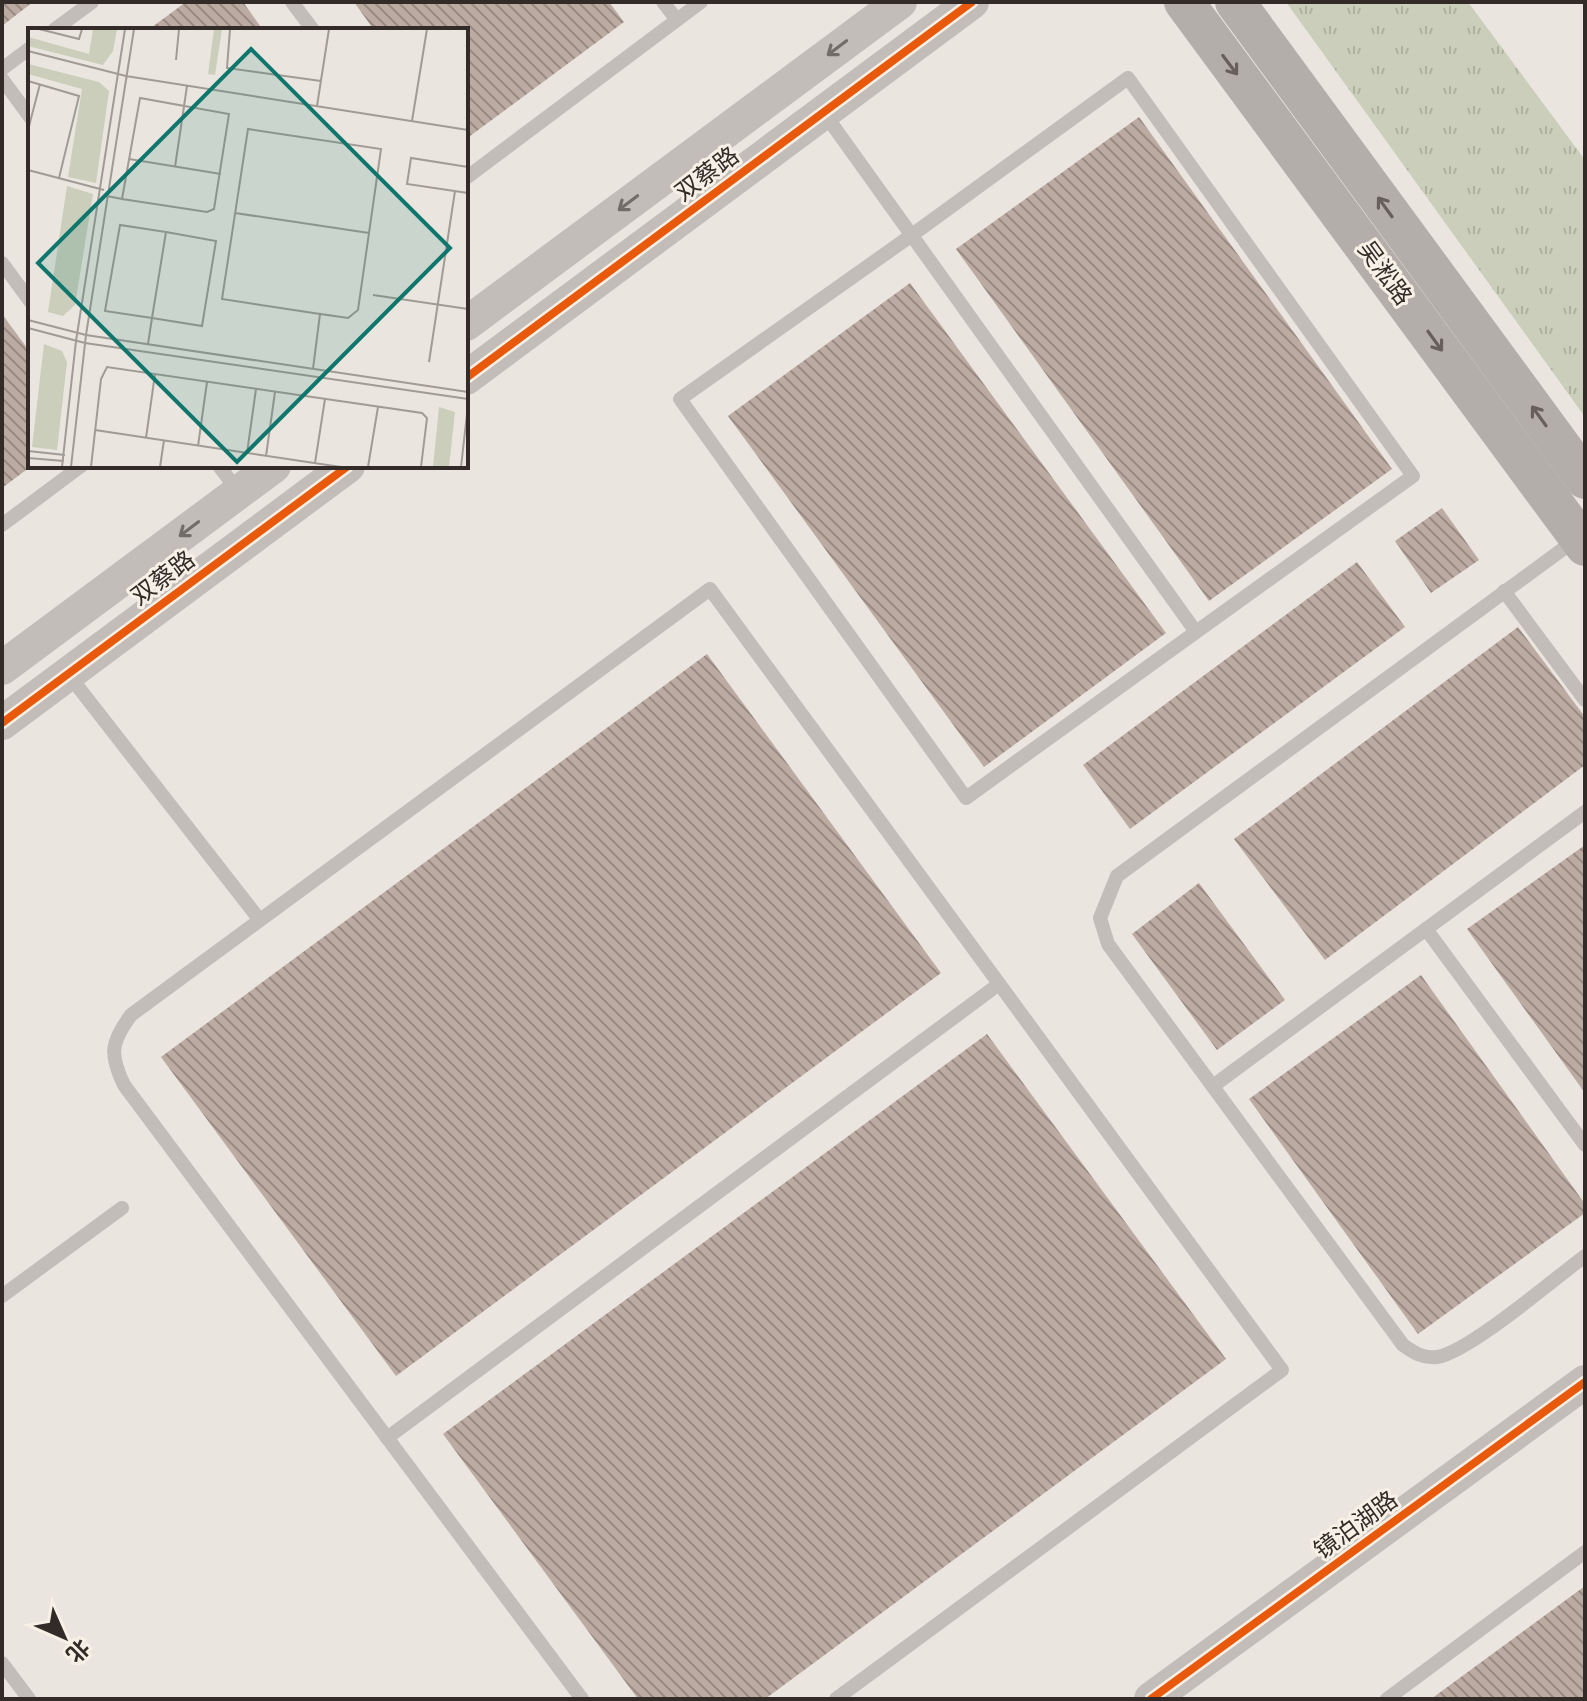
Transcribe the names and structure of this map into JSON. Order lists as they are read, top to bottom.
{
  "streets": {
    "main road": ["吴淞路"],
    "street": ["双蔡路", "镜泊湖路"]
  },
  "north": "bottom right"
}
